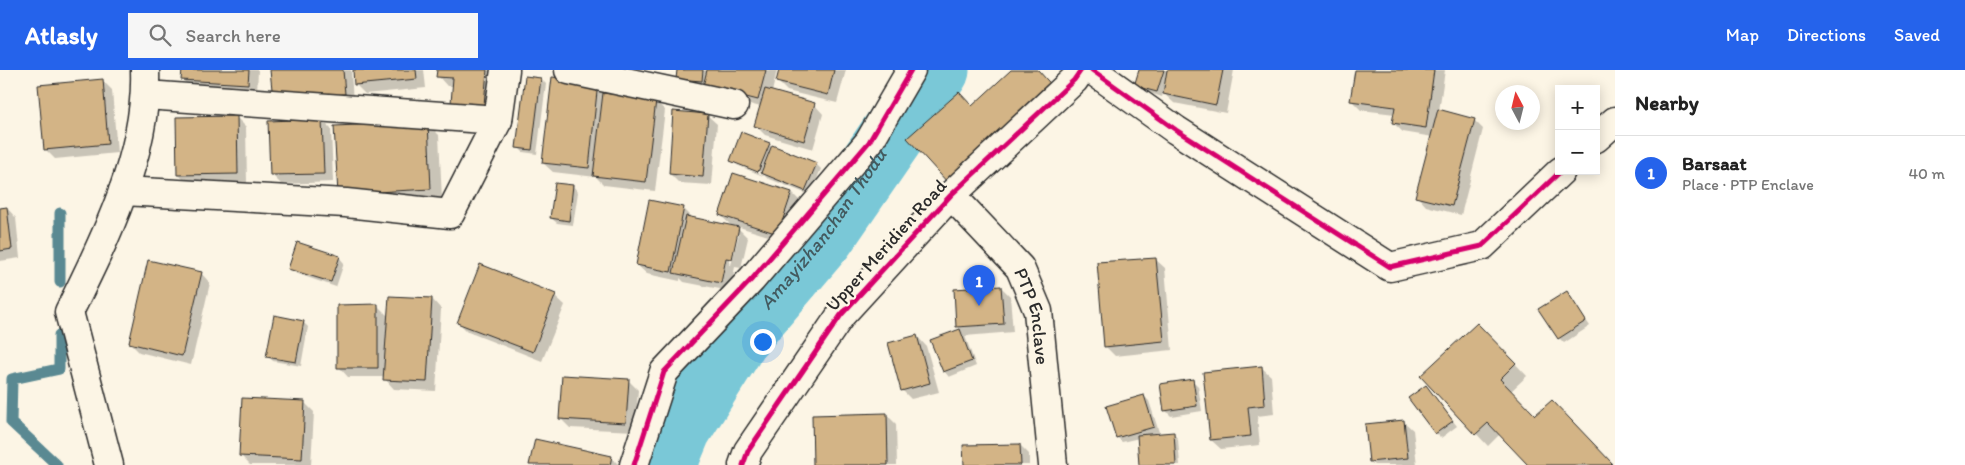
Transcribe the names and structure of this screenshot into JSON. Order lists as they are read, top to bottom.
{
  "streets": {
    "street": ["Upper Meridien Road", "PTP Enclave"]
  },
  "crossings": [
    ["Upper Meridien Road", "PTP Enclave"]
  ],
  "water": ["Amayizhanchan Thodu"],
  "north": "top",
  "page": {
    "header": "Atlasly",
    "search": "Search here",
    "nav": ["Map", "Directions", "Saved"],
    "heading": "Nearby",
    "map_buttons": ["+", "−"],
    "list": [
      {
        "mark": "1",
        "name": "Barsaat",
        "note": "Place · PTP Enclave",
        "value": "40 m"
      }
    ],
    "pins": "1"
  }
}
